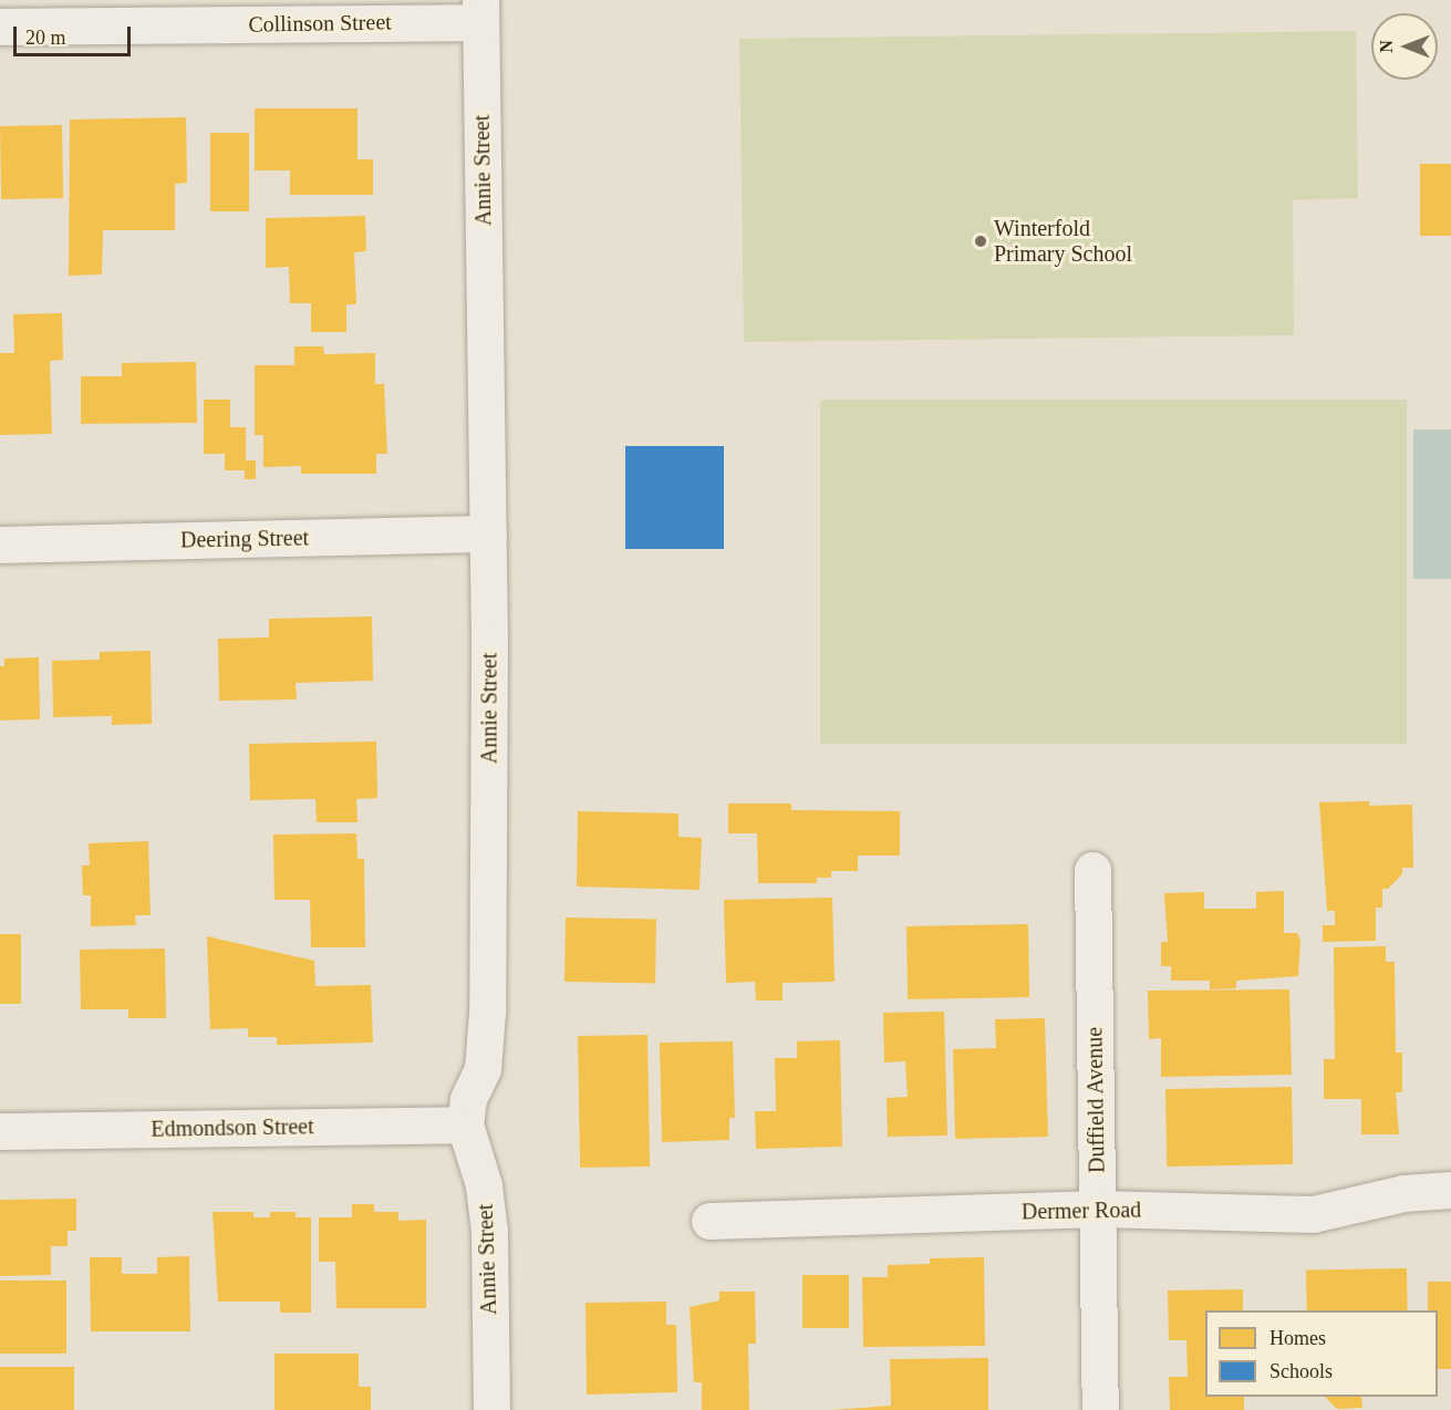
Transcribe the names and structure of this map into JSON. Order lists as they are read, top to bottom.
{
  "streets": {
    "street": [
      "Collinson Street",
      "Annie Street",
      "Deering Street",
      "Duffield Avenue",
      "Edmondson Street",
      "Dermer Road"
    ]
  },
  "crossings": [
    ["Collinson Street", "Annie Street"],
    ["Annie Street", "Deering Street"],
    ["Annie Street", "Edmondson Street"],
    ["Duffield Avenue", "Dermer Road"]
  ],
  "places": ["Winterfold Primary School"],
  "legend": ["Homes", "Schools"],
  "scale_bar": "20 m",
  "north": "left"
}
